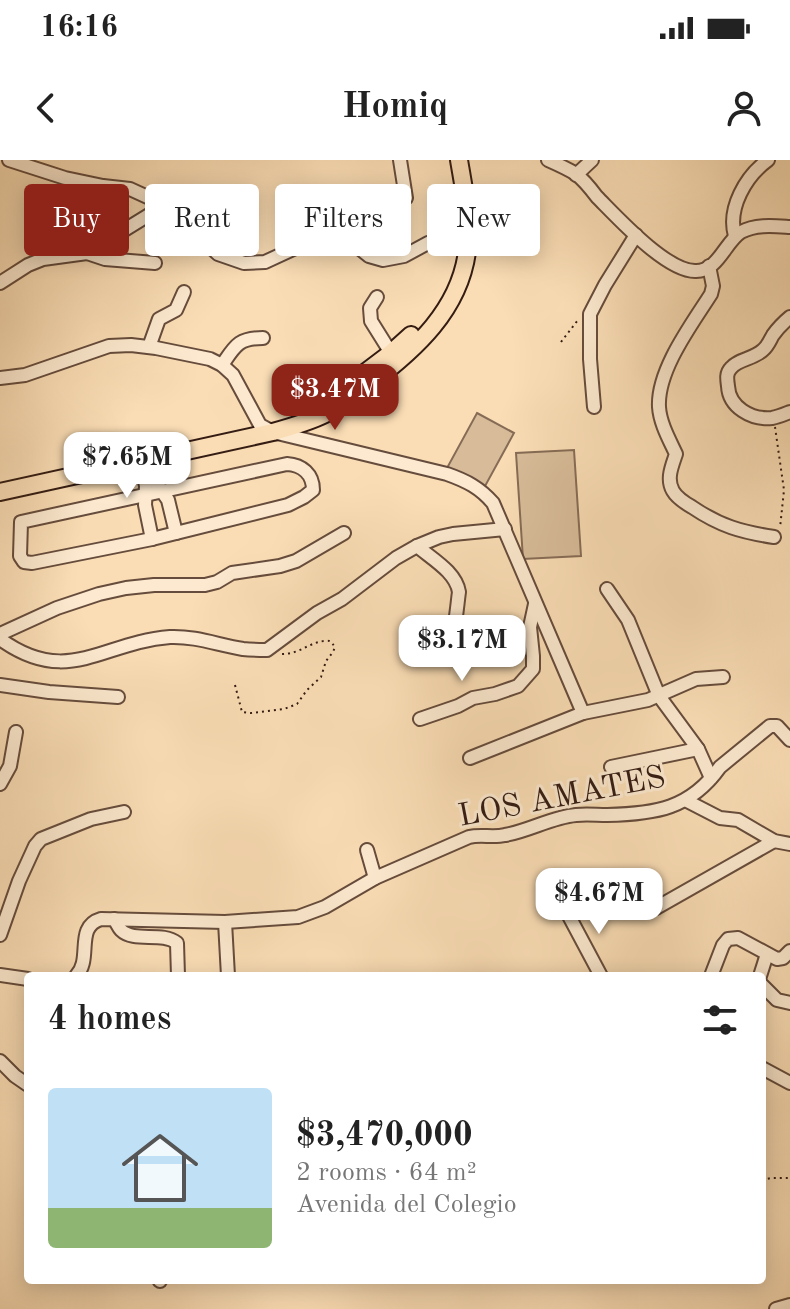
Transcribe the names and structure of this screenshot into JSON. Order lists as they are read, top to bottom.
{
  "streets": {
    "street": ["LOS AMATES"]
  },
  "page": {
    "status": "16:16",
    "header": "Homiq",
    "chip": [
      "Buy",
      "Rent",
      "Filters",
      "New"
    ],
    "price": [
      "$3.47M",
      "$7.65M",
      "$3.17M",
      "$4.67M"
    ],
    "heading": "4 homes",
    "list": [
      {
        "name": "$3,470,000",
        "note": "2 rooms · 64 m² · Avenida del Colegio"
      }
    ]
  }
}
